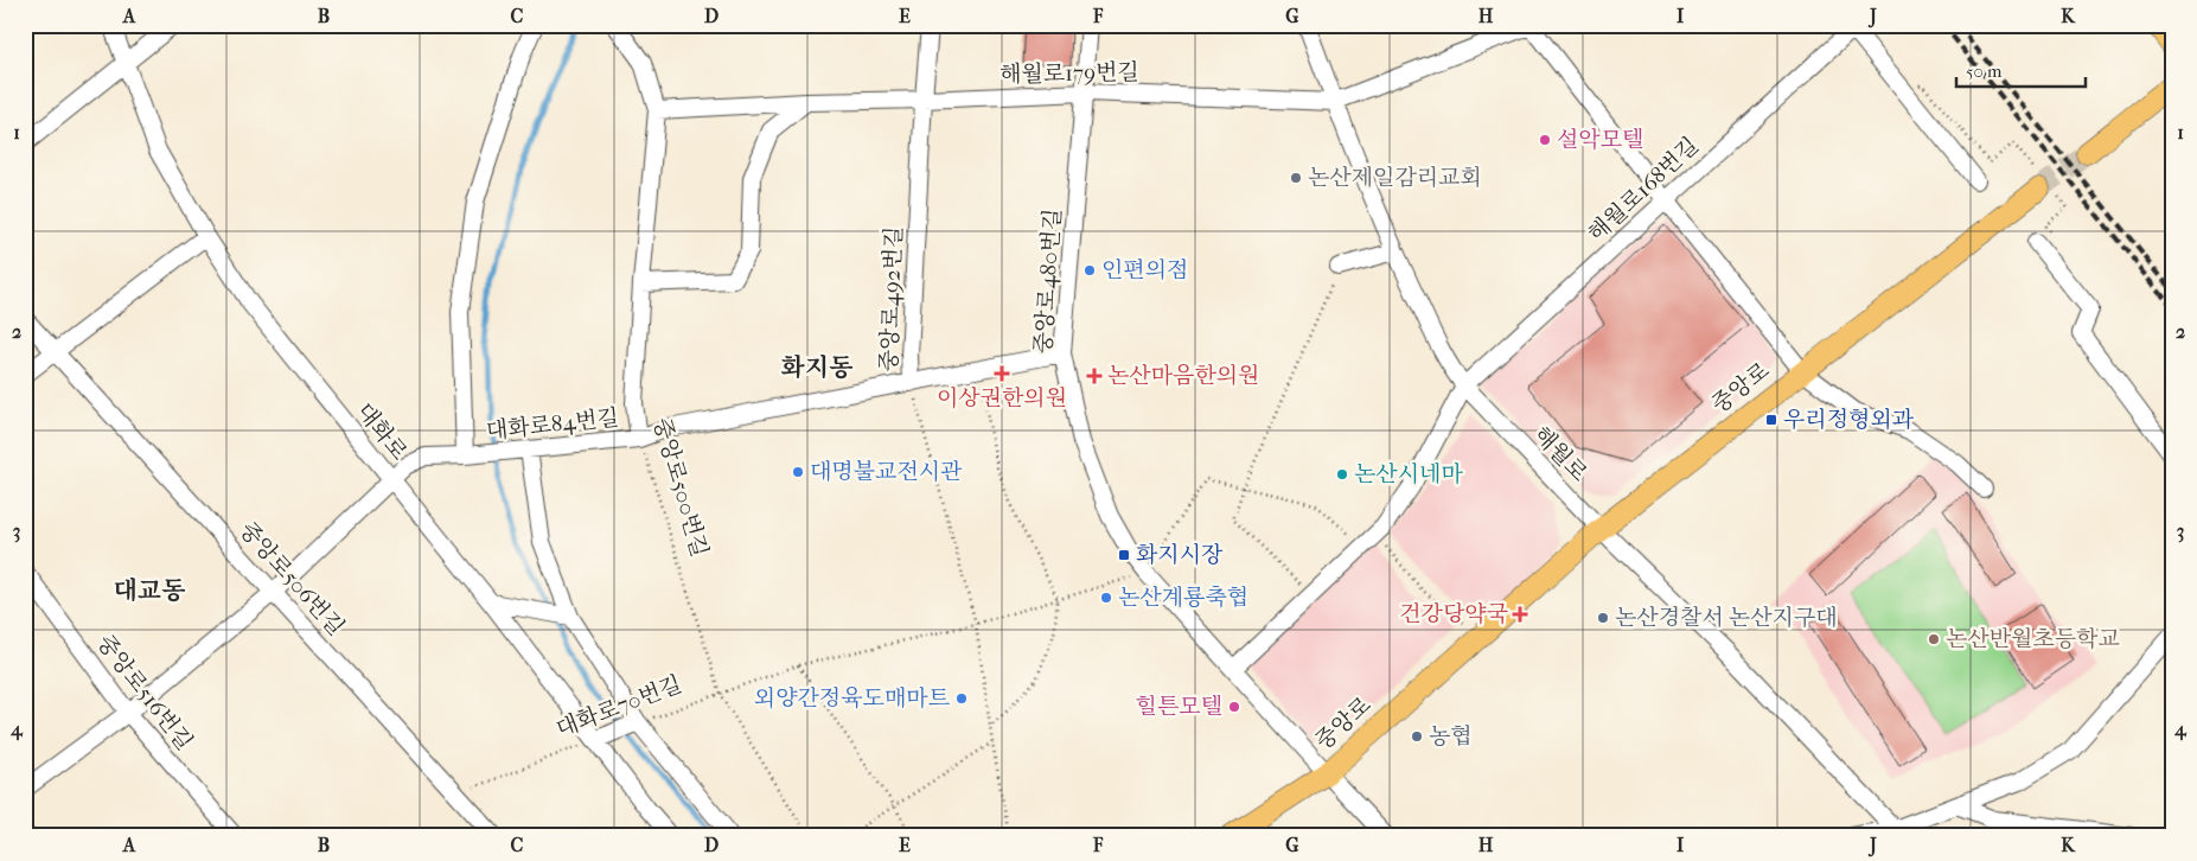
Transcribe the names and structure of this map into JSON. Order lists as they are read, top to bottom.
{
  "streets": {
    "main road": ["중앙로"],
    "street": [
      "해월로179번길",
      "해월로168번길",
      "중앙로480번길",
      "중앙로492번길",
      "대화로84번길",
      "대화로",
      "해월로",
      "중앙로500번길",
      "중앙로506번길",
      "중앙로516번길",
      "대화로70번길"
    ]
  },
  "crossings": [
    ["해월로179번길", "중앙로480번길"],
    ["해월로179번길", "중앙로492번길"],
    ["해월로179번길", "해월로"],
    ["해월로179번길", "중앙로500번길"],
    ["해월로168번길", "중앙로480번길"],
    ["해월로168번길", "해월로"],
    ["중앙로480번길", "중앙로"],
    ["중앙로480번길", "대화로84번길"],
    ["중앙로480번길", "대화로70번길"],
    ["중앙로492번길", "대화로84번길"],
    ["중앙로492번길", "대화로70번길"],
    ["중앙로", "해월로"],
    ["대화로84번길", "대화로"],
    ["대화로84번길", "중앙로500번길"],
    ["대화로84번길", "중앙로506번길"],
    ["대화로84번길", "중앙로516번길"],
    ["대화로", "대화로70번길"],
    ["중앙로500번길", "대화로70번길"],
    ["중앙로506번길", "대화로70번길"]
  ],
  "districts": ["화지동", "대교동"],
  "places": {
    "other": [
      "설악모텔",
      "논산제일감리교회",
      "인편의점",
      "대명불교전시관",
      "논산시네마",
      "논산계룡축협",
      "논산경찰서 논산지구대",
      "논산반월초등학교",
      "외양간정육도매마트",
      "힐튼모텔",
      "농협"
    ],
    "health": ["이상권한의원", "논산마음한의원", "건강당약국"],
    "transit": ["우리정형외과", "화지시장"]
  },
  "scale_bar": "50 m",
  "grid": {
    "columns": [
      "A",
      "B",
      "C",
      "D",
      "E",
      "F",
      "G",
      "H",
      "I",
      "J",
      "K"
    ],
    "rows": [
      "1",
      "2",
      "3",
      "4"
    ]
  }
}
